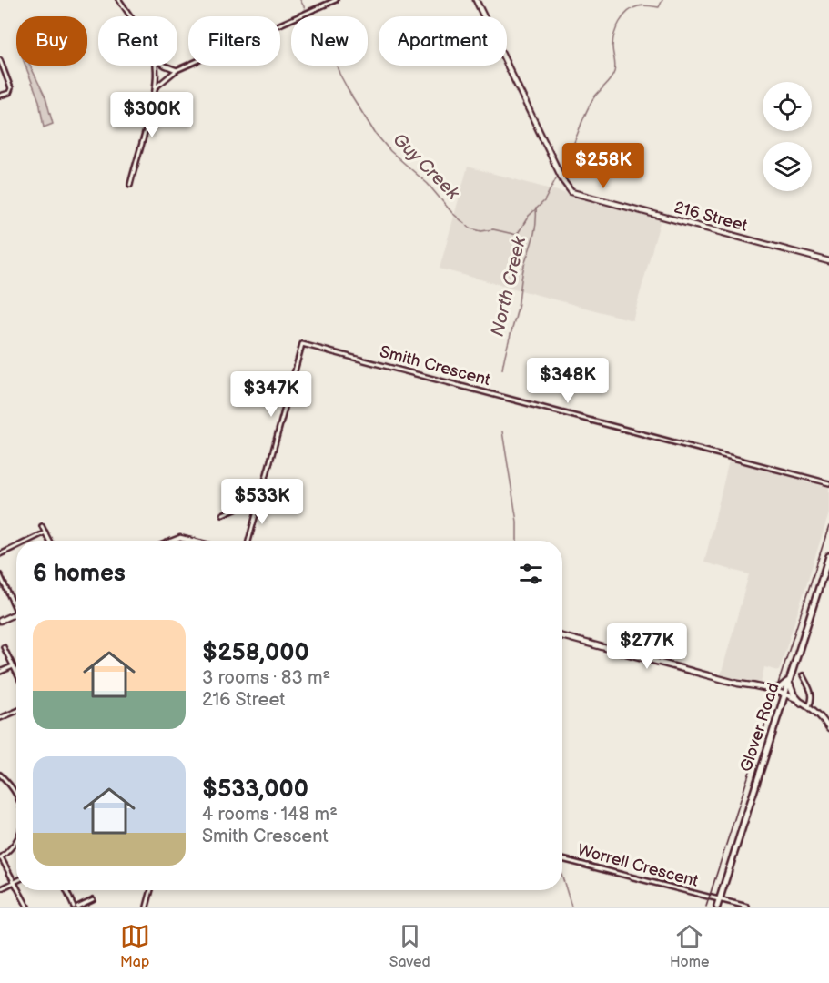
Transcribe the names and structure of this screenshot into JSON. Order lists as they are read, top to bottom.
{
  "streets": {
    "highway": ["Glover Road"],
    "main road": ["216 Street"],
    "street": ["Smith Crescent", "Worrell Crescent"]
  },
  "crossings": [
    ["Glover Road", "Worrell Crescent"]
  ],
  "water": ["Guy Creek", "North Creek"],
  "page": {
    "chip": [
      "Buy",
      "Rent",
      "Filters",
      "New",
      "Apartment"
    ],
    "price": [
      "$300K",
      "$258K",
      "$348K",
      "$347K",
      "$533K",
      "$277K"
    ],
    "heading": "6 homes",
    "list": [
      {
        "name": "$258,000",
        "note": "3 rooms · 83 m² · 216 Street"
      },
      {
        "name": "$533,000",
        "note": "4 rooms · 148 m² · Smith Crescent"
      }
    ],
    "tabs": ["Map", "Saved", "Home"]
  }
}
